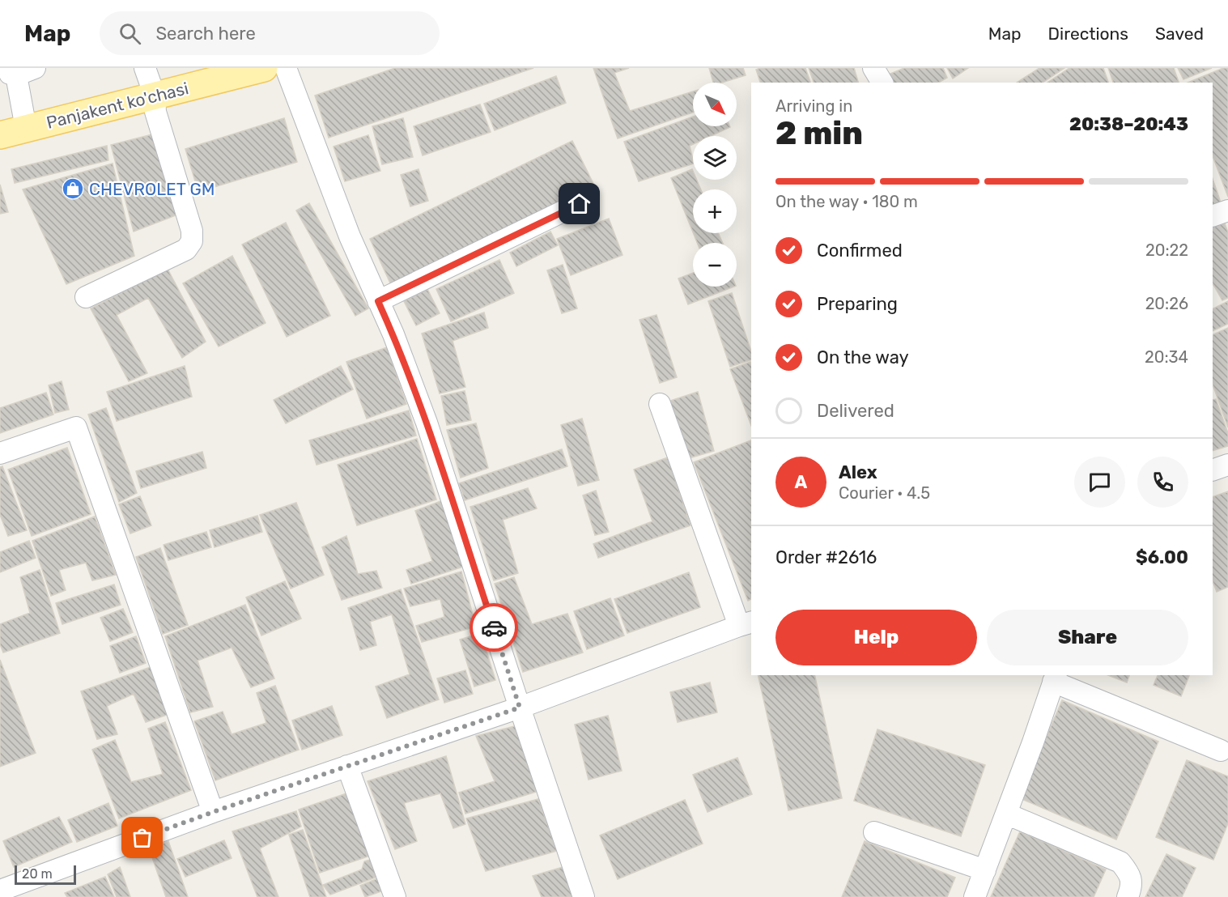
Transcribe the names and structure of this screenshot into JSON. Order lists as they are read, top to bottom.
{
  "streets": {
    "main road": ["Panjakent ko'chasi"]
  },
  "places": {
    "shop": ["CHEVROLET GM"]
  },
  "scale_bar": "20 m",
  "north": "bottom right",
  "page": {
    "header": "Map",
    "search": "Search here",
    "nav": ["Map", "Directions", "Saved"],
    "map_buttons": ["+", "−"],
    "heading": ["2 min", "Arriving in", "20:38–20:43"],
    "panel": [
      "Alex",
      "Courier · 4.5",
      "Order #2616",
      "$6.00"
    ],
    "bar": "On the way · 180 m",
    "list": [
      ["Confirmed", "20:22"],
      ["Preparing", "20:26"],
      ["On the way", "20:34"],
      "Delivered"
    ],
    "round": "A",
    "buttons": ["Help", "Share"],
    "scale": "20 m"
  }
}
